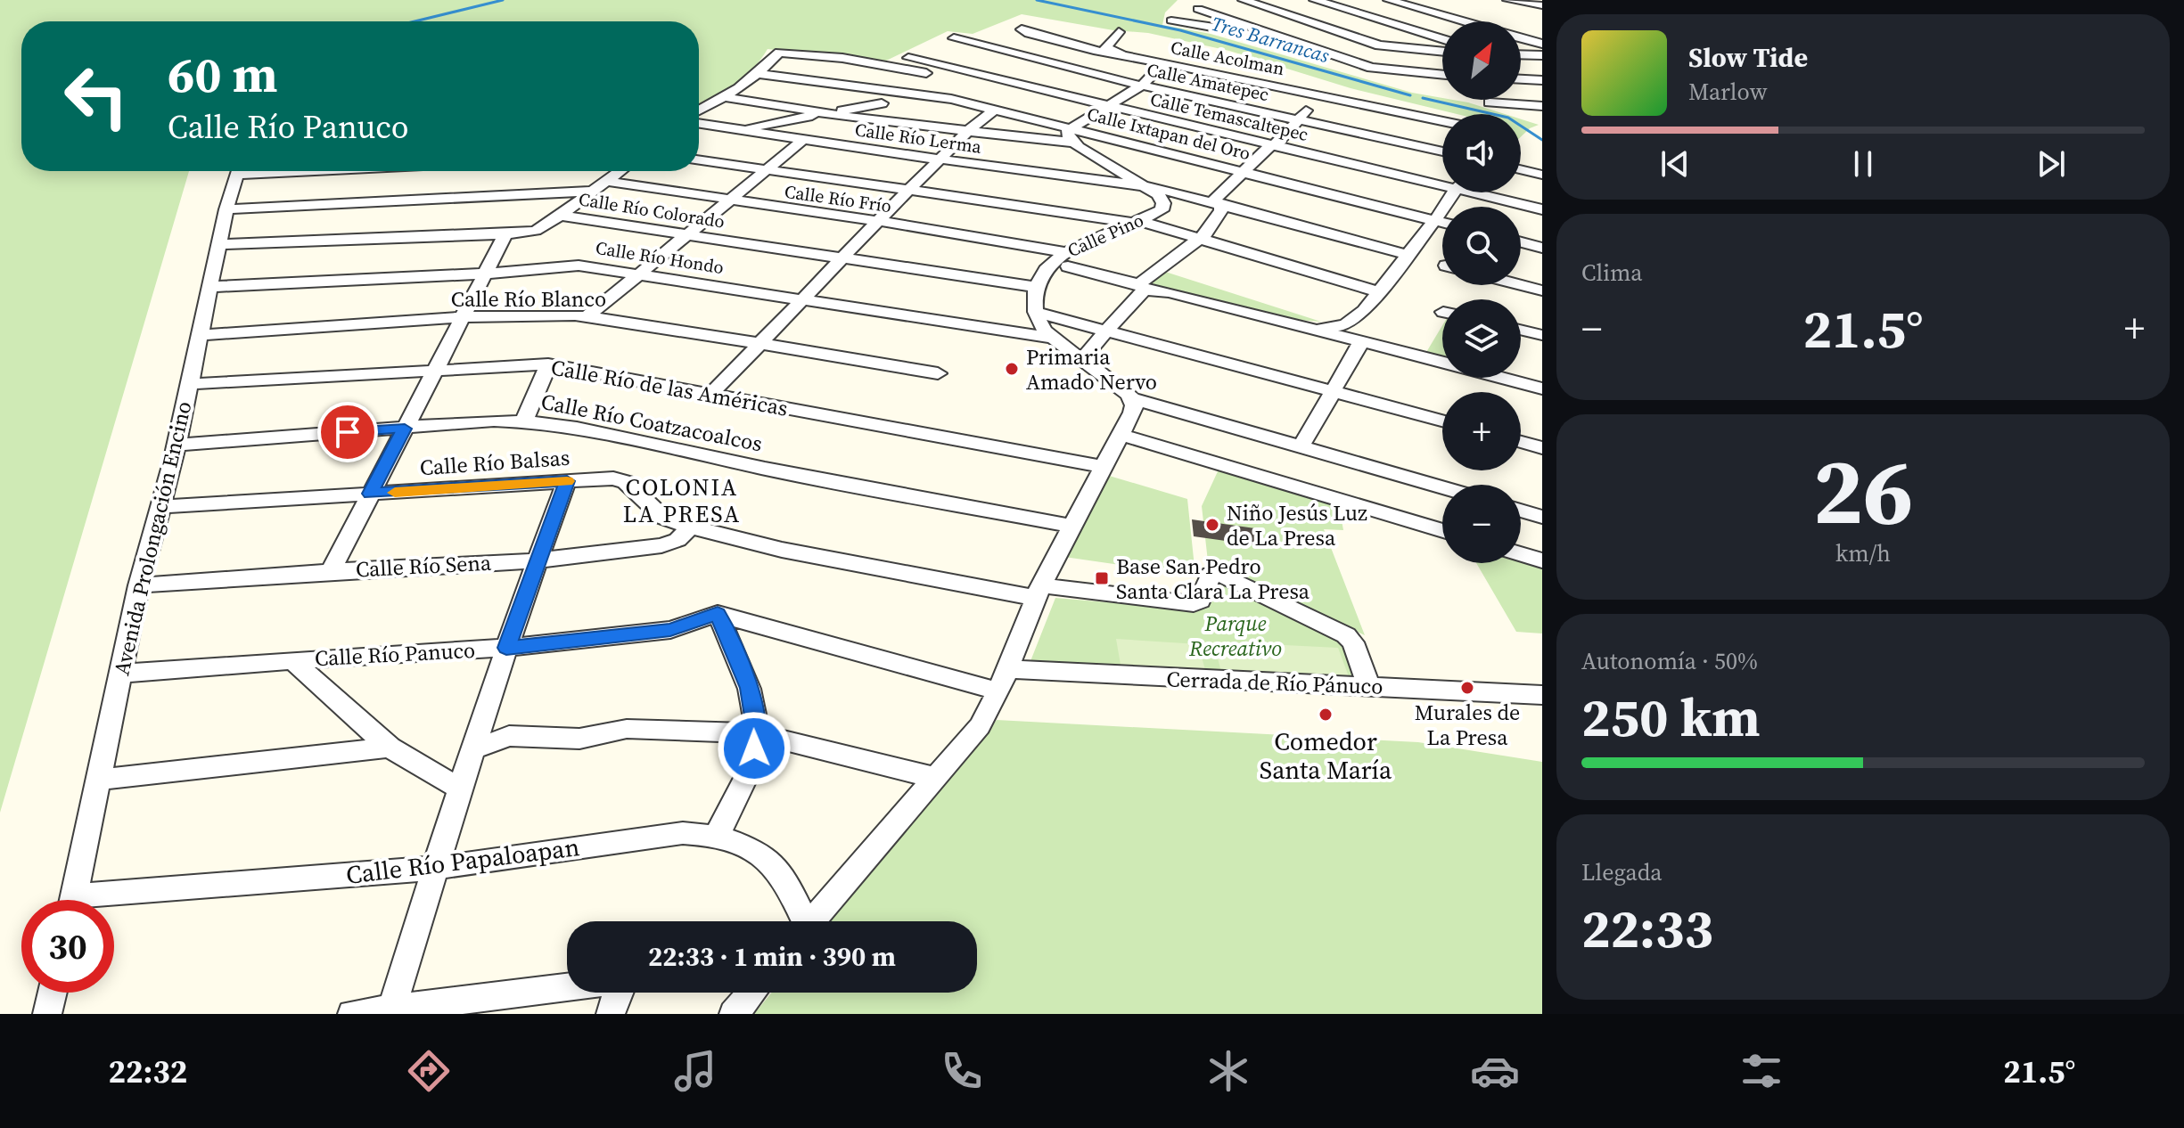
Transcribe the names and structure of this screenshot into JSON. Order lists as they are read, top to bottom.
{
  "streets": {
    "street": [
      "Calle Acolman",
      "Calle Amatepec",
      "Calle Temascaltepec",
      "Calle Ixtapan del Oro",
      "Calle Río Lerma",
      "Calle Río Frío",
      "Calle Río Colorado",
      "Calle Pino",
      "Calle Río Hondo",
      "Calle Río Blanco",
      "Calle Río de las Américas",
      "Calle Río Coatzacoalcos",
      "Calle Río Balsas",
      "Avenida Prolongación Encino",
      "Calle Río Sena",
      "Calle Río Panuco",
      "Cerrada de Río Pánuco",
      "Calle Río Papaloapan"
    ]
  },
  "crossings": [
    ["Calle Temascaltepec", "Calle Ixtapan del Oro"],
    ["Calle Ixtapan del Oro", "Calle Pino"],
    ["Calle Río Lerma", "Calle Pino"],
    ["Calle Río Frío", "Calle Pino"],
    ["Calle Río Colorado", "Calle Pino"],
    ["Calle Río Colorado", "Avenida Prolongación Encino"],
    ["Calle Río Hondo", "Avenida Prolongación Encino"],
    ["Calle Río Blanco", "Avenida Prolongación Encino"],
    ["Calle Río de las Américas", "Avenida Prolongación Encino"],
    ["Calle Río Coatzacoalcos", "Avenida Prolongación Encino"],
    ["Calle Río Balsas", "Avenida Prolongación Encino"],
    ["Calle Río Balsas", "Calle Río Sena"],
    ["Avenida Prolongación Encino", "Calle Río Sena"],
    ["Avenida Prolongación Encino", "Calle Río Panuco"]
  ],
  "districts": ["COLONIA LA PRESA"],
  "water": ["Tres Barrancas"],
  "parks": ["Parque Recreativo"],
  "places": {
    "other": [
      "Primaria Amado Nervo",
      "Niño Jesús Luz de La Presa",
      "Murales de La Presa",
      "Comedor Santa María"
    ],
    "transit": ["Base San Pedro Santa Clara La Presa"]
  },
  "north": "top right",
  "page": {
    "map_buttons": ["+", "−"],
    "turn": ["60 m", "Calle Río Panuco"],
    "song": ["Slow Tide", "Marlow"],
    "tile": [
      "Clima",
      ["26", "km/h"],
      ["Autonomía · 50%", "250 km"],
      ["Llegada", "22:33"]
    ],
    "heat": ["−", "21.5°", "+"],
    "limit": "30",
    "trip": "22:33 · 1 min · 390 m",
    "tabs": ["22:32", "21.5°"]
  }
}
